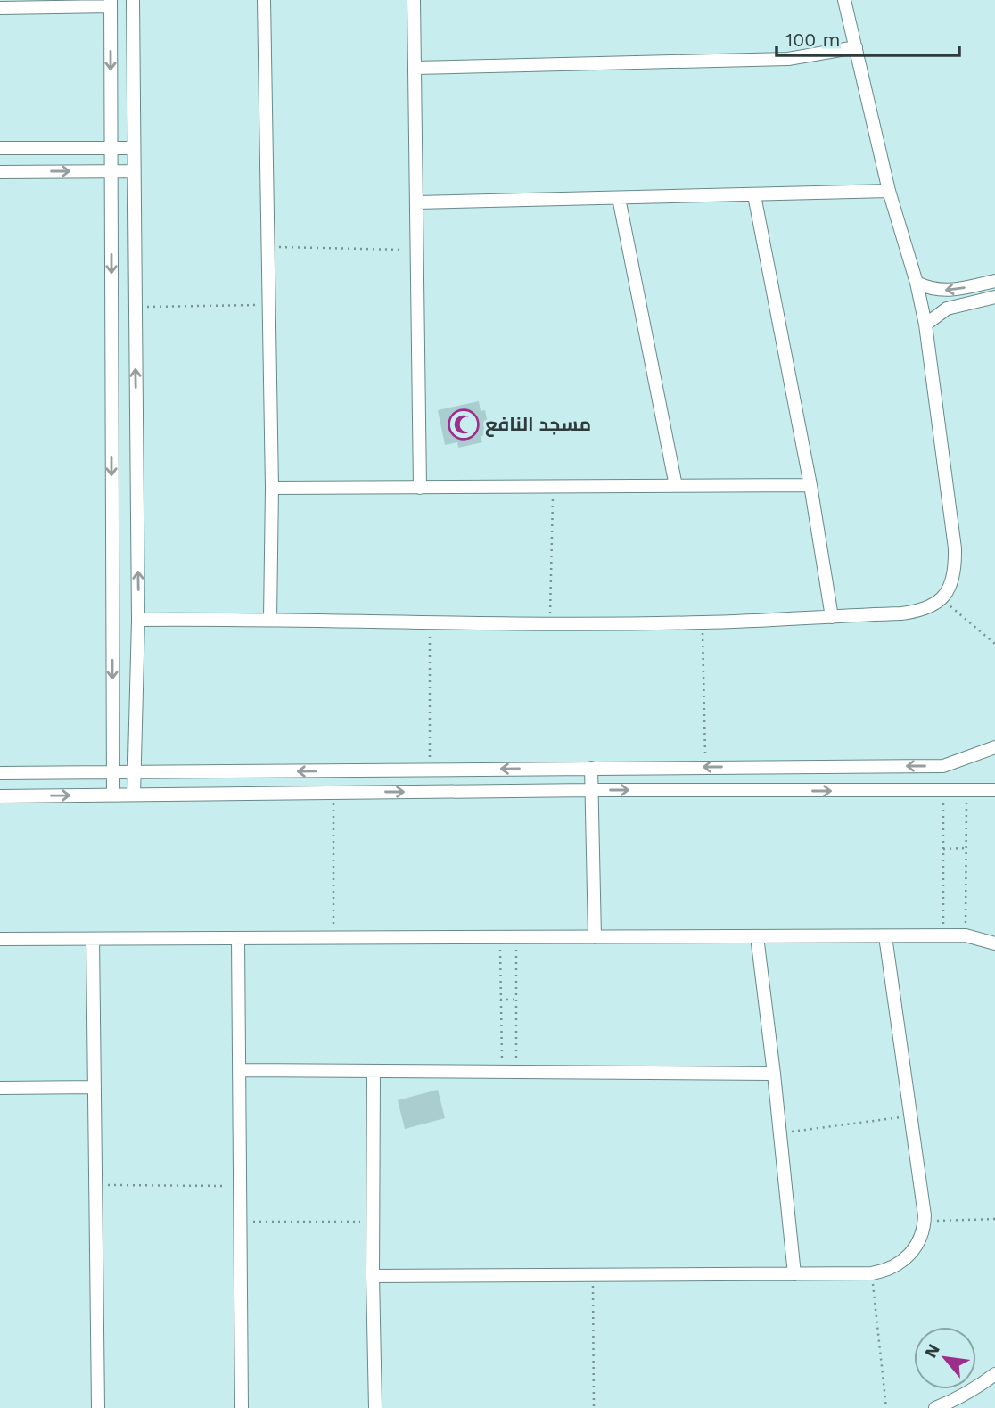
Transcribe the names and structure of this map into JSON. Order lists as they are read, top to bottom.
{
  "places": {
    "mosque": ["مسجد النافع"]
  },
  "scale_bar": "100 m",
  "north": "top left"
}
